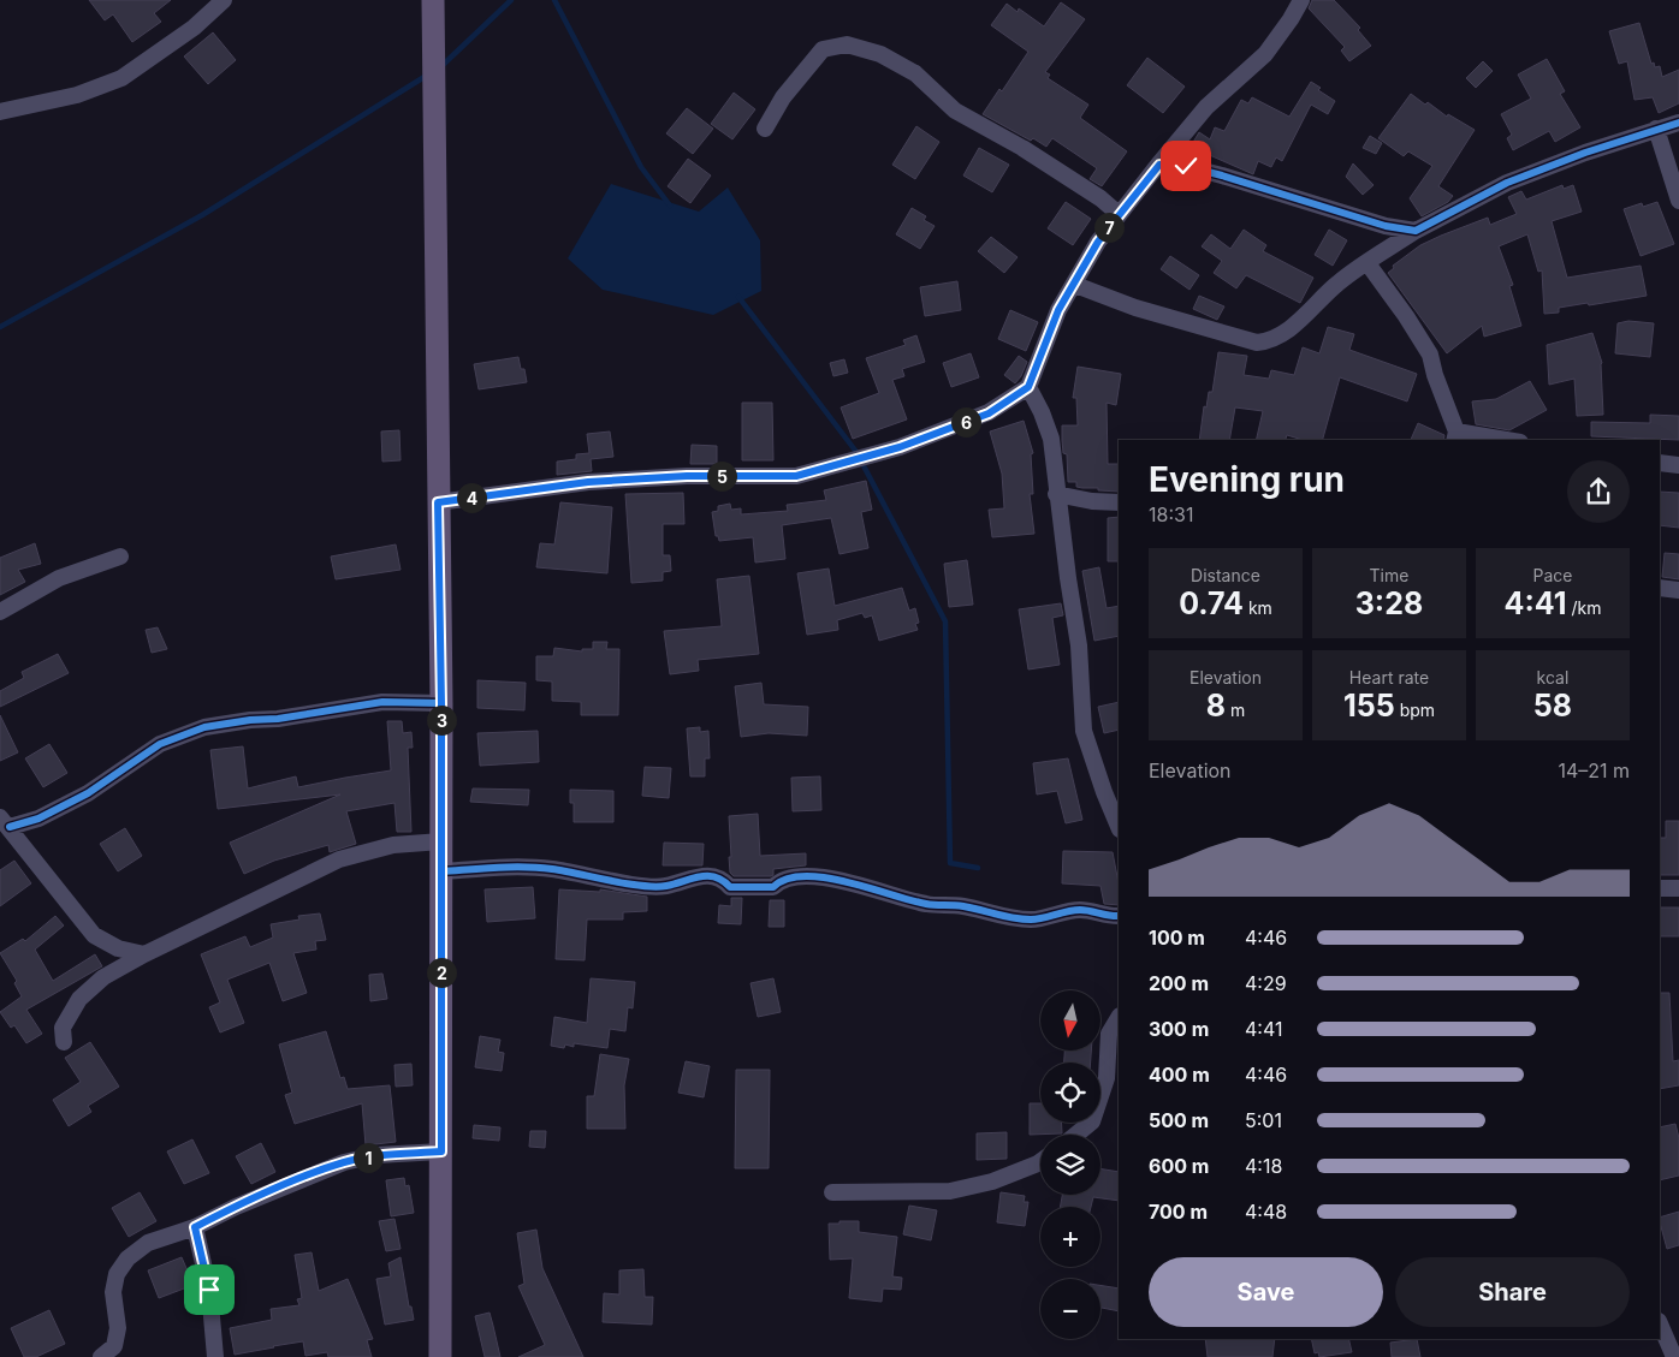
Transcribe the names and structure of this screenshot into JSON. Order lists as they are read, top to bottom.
{
  "north": "bottom",
  "page": {
    "pins": [
      "7",
      "6",
      "5",
      "4",
      "3",
      "2",
      "1"
    ],
    "heading": ["Evening run", "18:31"],
    "stats": [
      ["Distance", "0.74 km"],
      ["Time", "3:28"],
      ["Pace", "4:41 /km"],
      ["Elevation", "8 m"],
      ["Heart rate", "155 bpm"],
      ["kcal", "58"]
    ],
    "chart": ["Elevation", "14–21 m"],
    "list": [
      {
        "name": "100 m",
        "note": "4:46"
      },
      {
        "name": "200 m",
        "note": "4:29"
      },
      {
        "name": "300 m",
        "note": "4:41"
      },
      {
        "name": "400 m",
        "note": "4:46"
      },
      {
        "name": "500 m",
        "note": "5:01"
      },
      {
        "name": "600 m",
        "note": "4:18"
      },
      {
        "name": "700 m",
        "note": "4:48"
      }
    ],
    "map_buttons": ["+", "−"],
    "buttons": ["Save", "Share"]
  }
}
